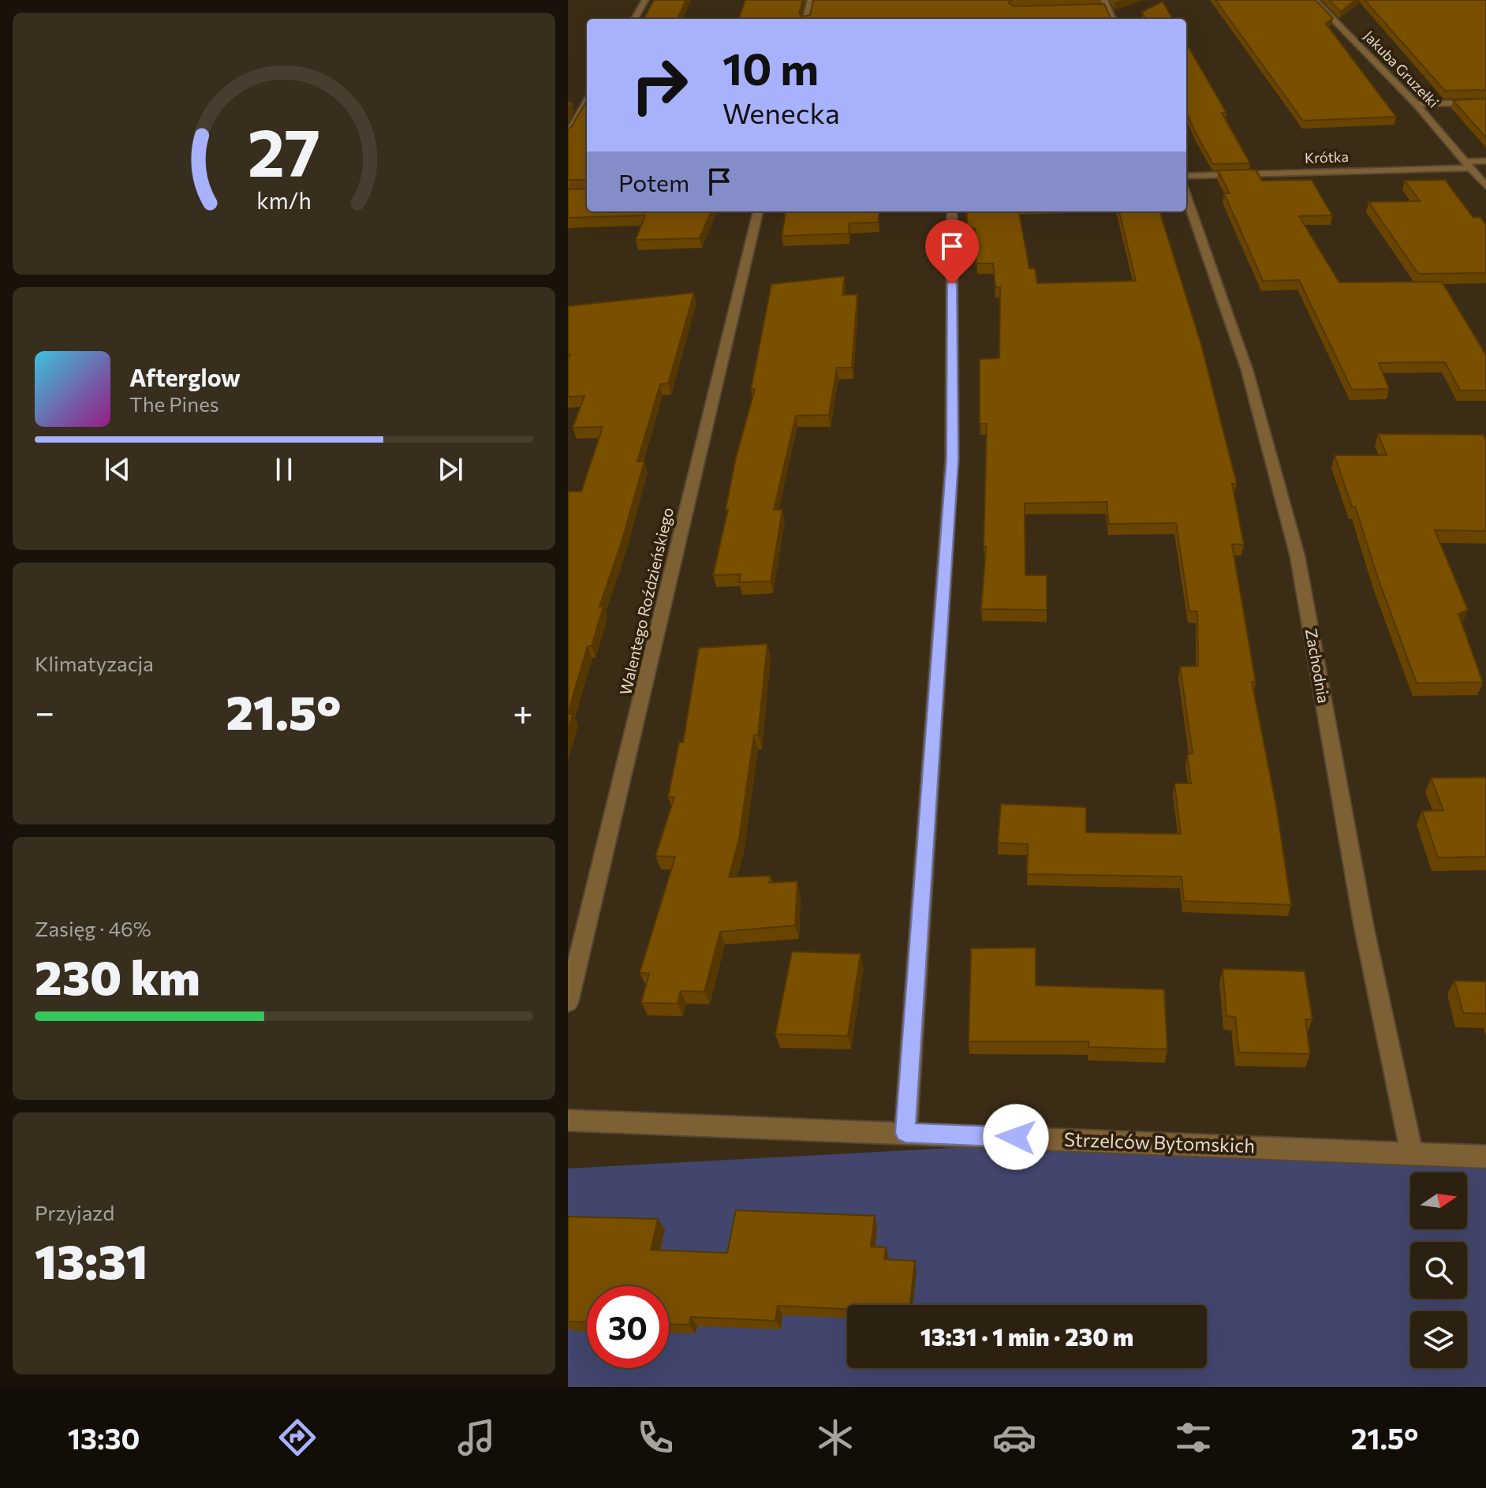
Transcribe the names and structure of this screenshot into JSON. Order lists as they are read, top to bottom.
{
  "streets": {
    "street": [
      "Jakuba Gruzełki",
      "Krótka",
      "Walentego Roździeńskiego",
      "Zachodnia",
      "Strzelców Bytomskich"
    ]
  },
  "crossings": [
    ["Jakuba Gruzełki", "Krótka"],
    ["Zachodnia", "Strzelców Bytomskich"]
  ],
  "north": "right",
  "page": {
    "turn": ["10 m", "Wenecka"],
    "then": "Potem",
    "song": ["Afterglow", "The Pines"],
    "tile": [
      "Klimatyzacja",
      ["Zasięg · 46%", "230 km"],
      ["Przyjazd", "13:31"]
    ],
    "heat": ["−", "21.5°", "+"],
    "limit": "30",
    "trip": "13:31 · 1 min · 230 m",
    "tabs": ["13:30", "21.5°"],
    "gauge": ["27", "km/h"]
  }
}
